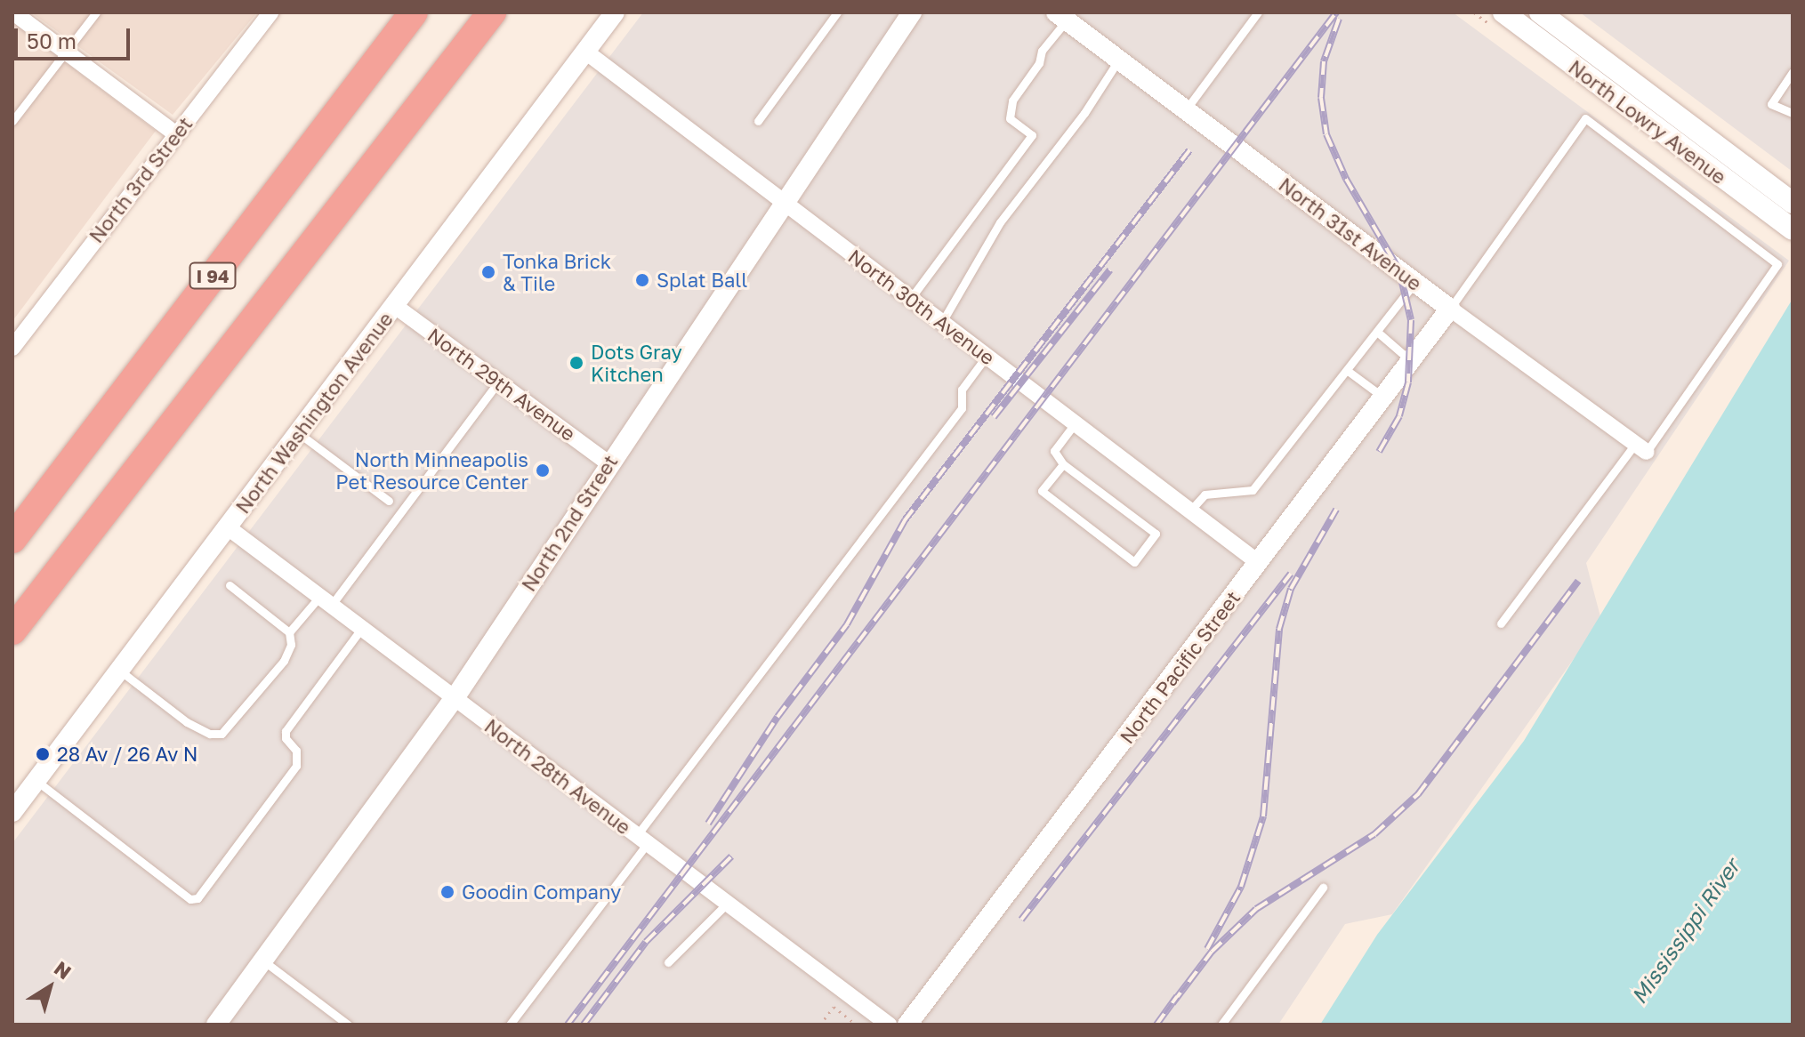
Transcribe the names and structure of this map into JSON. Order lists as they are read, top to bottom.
{
  "streets": {
    "highway": ["I 94"],
    "main road": ["North Lowry Avenue"],
    "street": [
      "North 3rd Street",
      "North 31st Avenue",
      "North 30th Avenue",
      "North 29th Avenue",
      "North Washington Avenue",
      "North 2nd Street",
      "North Pacific Street",
      "North 28th Avenue"
    ]
  },
  "crossings": [
    ["North 31st Avenue", "North Pacific Street"],
    ["North 30th Avenue", "North Washington Avenue"],
    ["North 30th Avenue", "North 2nd Street"],
    ["North 30th Avenue", "North Pacific Street"],
    ["North 29th Avenue", "North Washington Avenue"],
    ["North 29th Avenue", "North 2nd Street"],
    ["North Washington Avenue", "North 28th Avenue"],
    ["North 2nd Street", "North 28th Avenue"]
  ],
  "water": ["Mississippi River"],
  "places": [
    "Tonka Brick & Tile",
    "Splat Ball",
    "Dots Gray Kitchen",
    "North Minneapolis Pet Resource Center",
    "28 Av / 26 Av N",
    "Goodin Company"
  ],
  "scale_bar": "50 m",
  "north": "top right"
}
